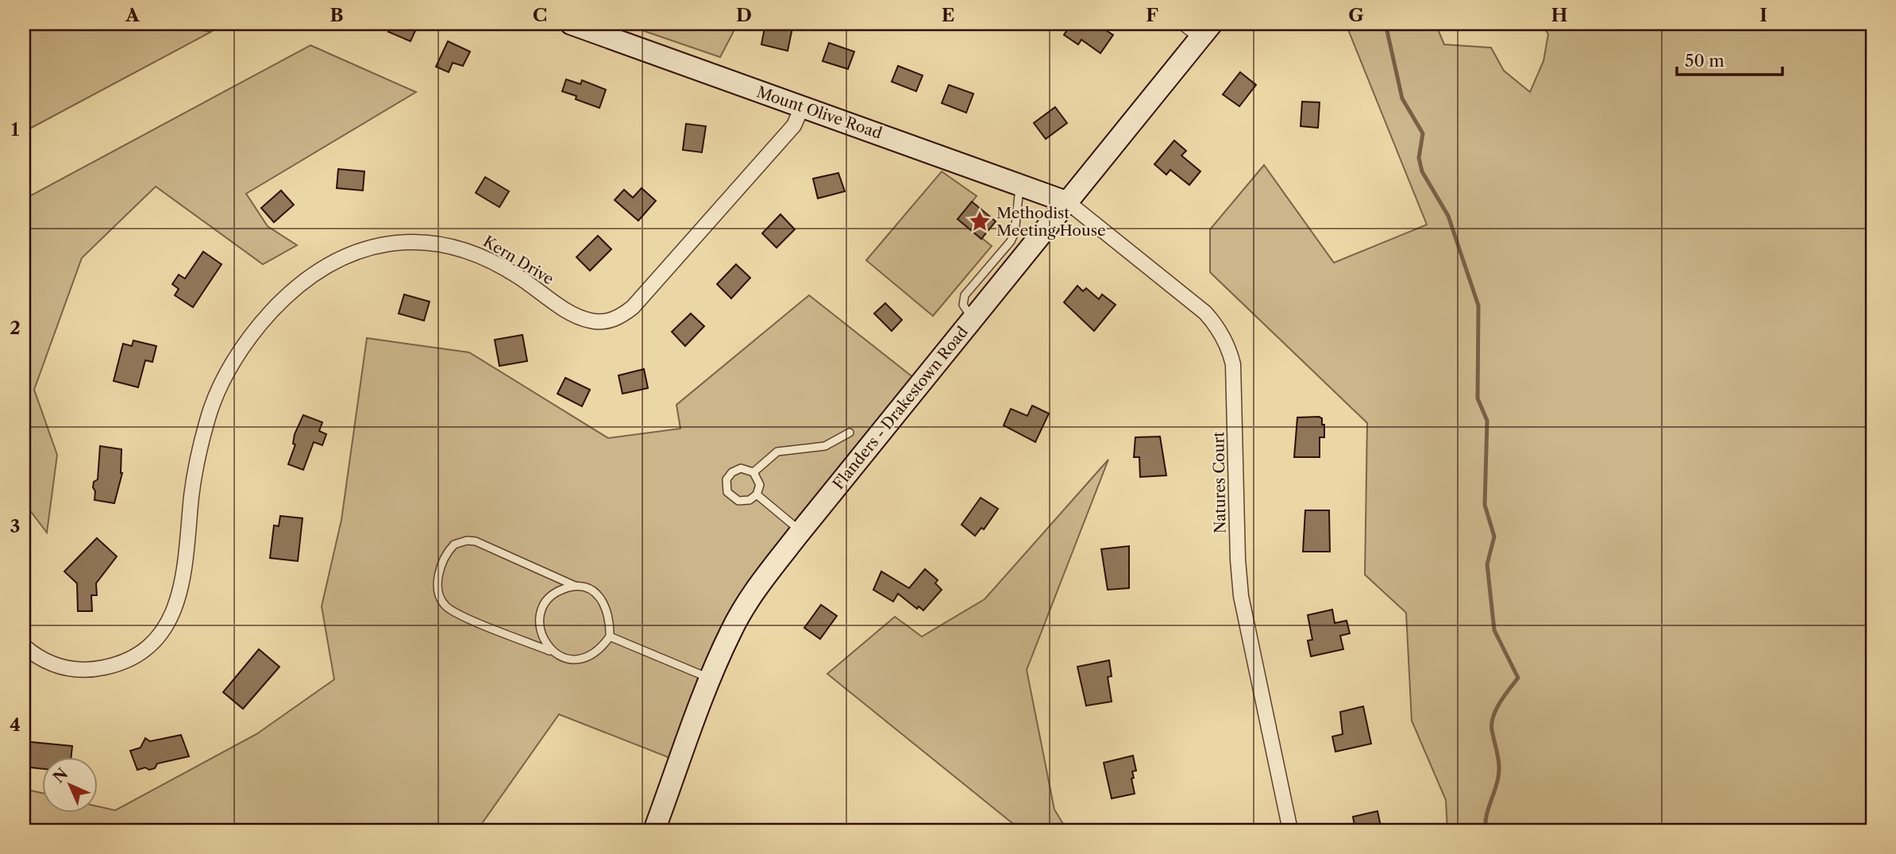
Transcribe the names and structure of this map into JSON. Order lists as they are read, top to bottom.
{
  "streets": {
    "street": [
      "Mount Olive Road",
      "Kern Drive",
      "Flanders - Drakestown Road",
      "Natures Court"
    ]
  },
  "crossings": [
    ["Mount Olive Road", "Kern Drive"],
    ["Mount Olive Road", "Flanders - Drakestown Road"],
    ["Mount Olive Road", "Natures Court"],
    ["Flanders - Drakestown Road", "Natures Court"]
  ],
  "places": {
    "place": ["Methodist Meeting House"]
  },
  "scale_bar": "50 m",
  "north": "top left",
  "grid": {
    "columns": [
      "A",
      "B",
      "C",
      "D",
      "E",
      "F",
      "G",
      "H",
      "I"
    ],
    "rows": [
      "1",
      "2",
      "3",
      "4"
    ]
  }
}
